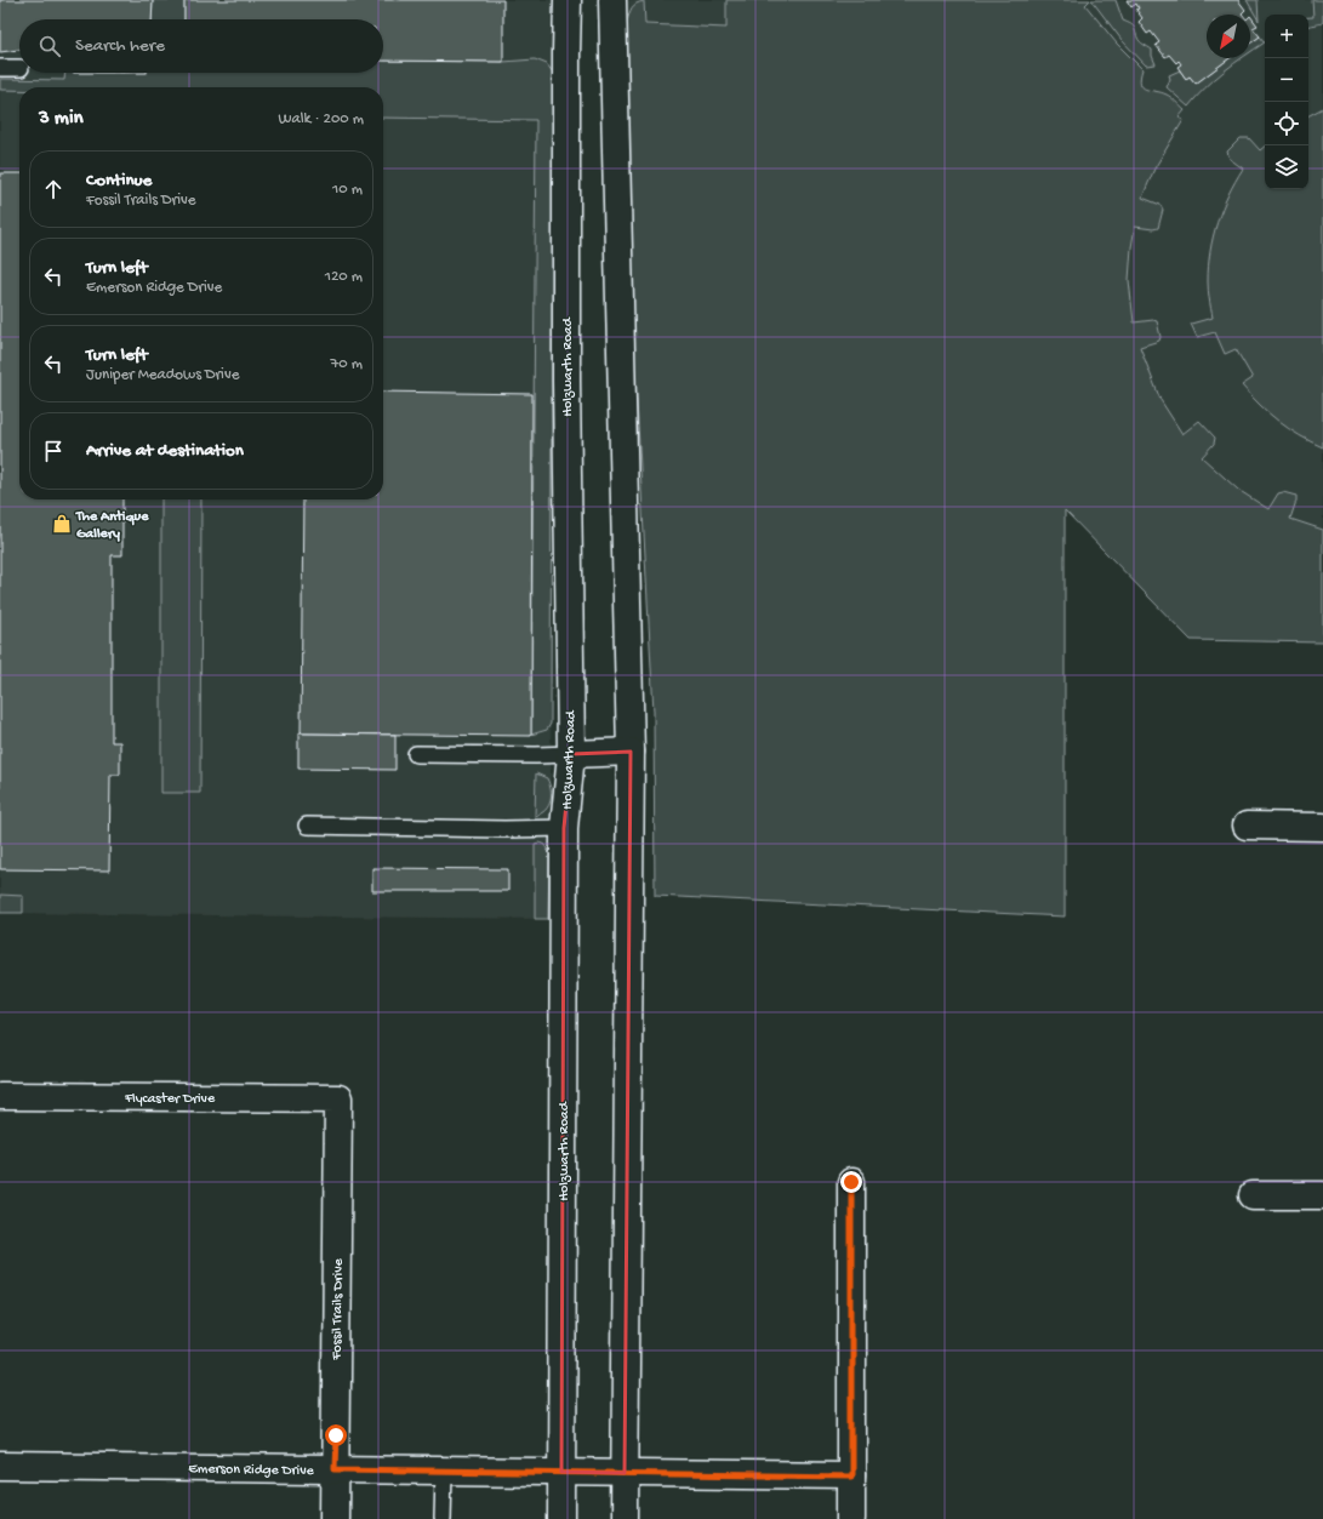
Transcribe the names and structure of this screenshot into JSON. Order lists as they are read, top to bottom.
{
  "streets": {
    "main road": [
      "Holzwarth Road",
      "Flycaster Drive",
      "Fossil Trails Drive",
      "Emerson Ridge Drive"
    ]
  },
  "crossings": [
    ["Holzwarth Road", "Emerson Ridge Drive"],
    ["Flycaster Drive", "Fossil Trails Drive"],
    ["Fossil Trails Drive", "Emerson Ridge Drive"]
  ],
  "places": {
    "shop": ["The Antique Gallery"]
  },
  "north": "bottom left",
  "page": {
    "map_buttons": ["+", "−"],
    "search": "Search here",
    "heading": ["3 min", "Walk · 200 m"],
    "list": [
      ["Continue", "Fossil Trails Drive", "10 m"],
      ["Turn left", "Emerson Ridge Drive", "120 m"],
      ["Turn left", "Juniper Meadows Drive", "70 m"],
      "Arrive at destination"
    ]
  }
}
